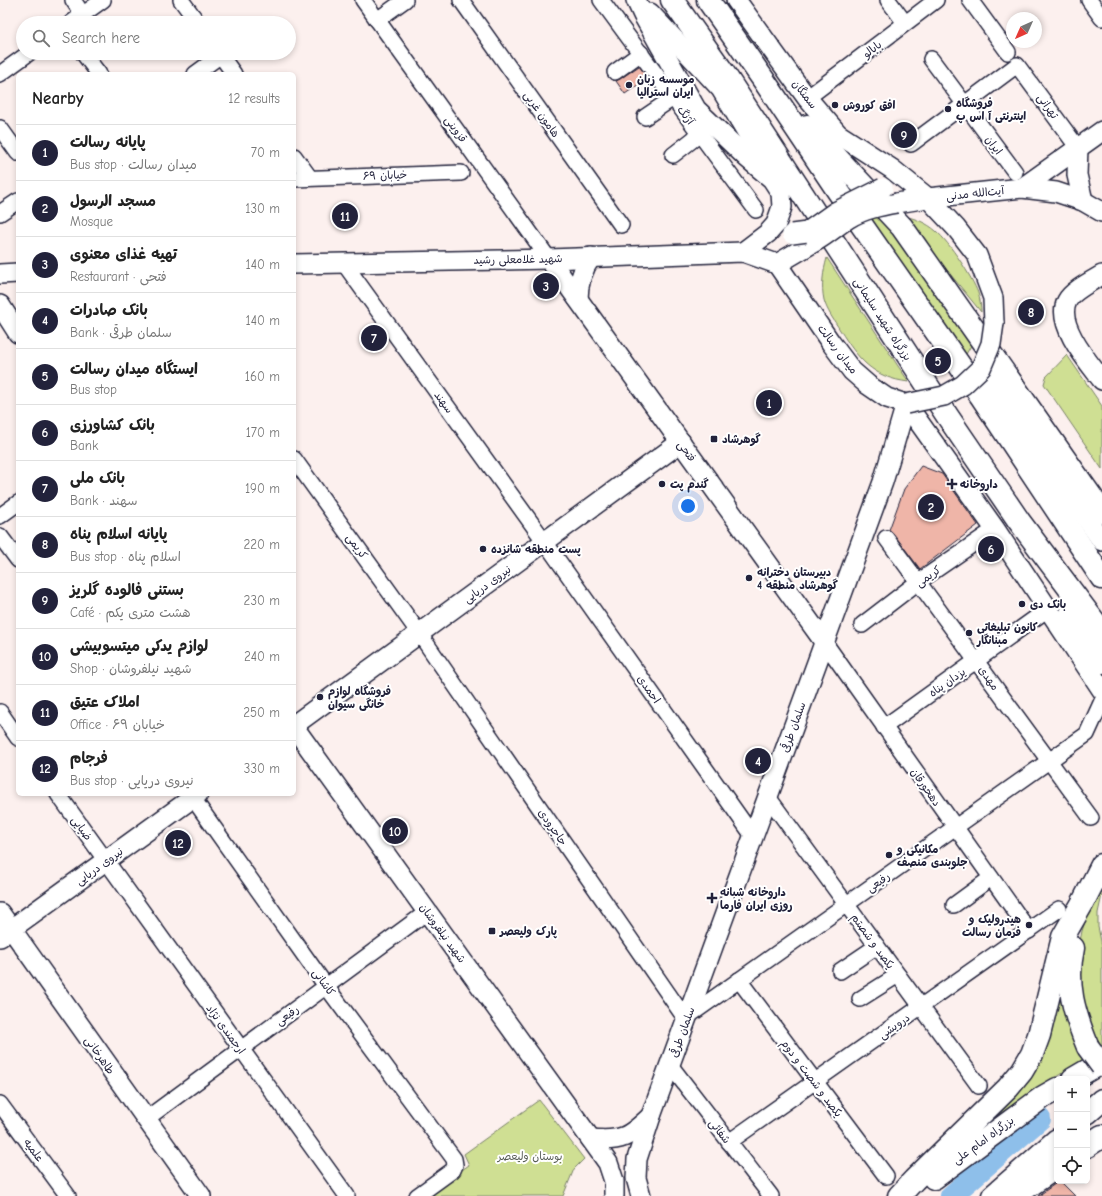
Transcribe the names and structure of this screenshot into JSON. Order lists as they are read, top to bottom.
{
  "streets": {
    "highway": ["بزرگراه شهید سلیمانی", "بزرگراه امام علی"],
    "main road": [
      "سمنگان",
      "آیت‌الله مدنی",
      "شهید غلامعلی رشید",
      "میدان رسالت",
      "فتحی",
      "نیروی دریایی",
      "سلمان طرقی",
      "شهید نیلفروشان",
      "طاهرخانی"
    ],
    "street": [
      "بابالو",
      "تهرانی",
      "هامون غربی",
      "آژنگ",
      "قزوینی",
      "ایران",
      "خیابان ۶۹",
      "سهند",
      "کریمی",
      "مهدی",
      "یزدان پناه",
      "احمدی",
      "دهخورقان",
      "جاجرودی",
      "ضیایی",
      "رفیعی",
      "یکصد و شصتم",
      "کاشانی",
      "درویشی",
      "ارجمندی نژاد",
      "یکصد و شصت و دوم",
      "شفائی",
      "علمیه"
    ]
  },
  "crossings": [
    ["بابالو", "سمنگان"],
    ["سمنگان", "میدان رسالت"],
    ["تهرانی", "ایران"],
    ["قزوینی", "شهید غلامعلی رشید"],
    ["قزوینی", "فتحی"],
    ["ایران", "آیت‌الله مدنی"],
    ["آیت‌الله مدنی", "میدان رسالت"],
    ["شهید غلامعلی رشید", "میدان رسالت"],
    ["شهید غلامعلی رشید", "سهند"],
    ["شهید غلامعلی رشید", "فتحی"],
    ["میدان رسالت", "سلمان طرقی"],
    ["سهند", "نیروی دریایی"],
    ["سهند", "احمدی"],
    ["فتحی", "نیروی دریایی"],
    ["فتحی", "سلمان طرقی"],
    ["فتحی", "دهخورقان"],
    ["کریمی", "نیروی دریایی"],
    ["کریمی", "مهدی"],
    ["کریمی", "جاجرودی"],
    ["نیروی دریایی", "احمدی"],
    ["نیروی دریایی", "جاجرودی"],
    ["نیروی دریایی", "ضیایی"],
    ["نیروی دریایی", "ارجمندی نژاد"],
    ["نیروی دریایی", "طاهرخانی"],
    ["مهدی", "یزدان پناه"],
    ["مهدی", "رفیعی"],
    ["یزدان پناه", "دهخورقان"],
    ["احمدی", "سلمان طرقی"],
    ["سلمان طرقی", "دهخورقان"],
    ["سلمان طرقی", "جاجرودی"],
    ["سلمان طرقی", "رفیعی"],
    ["سلمان طرقی", "یکصد و شصتم"],
    ["سلمان طرقی", "شفائی"],
    ["دهخورقان", "رفیعی"],
    ["دهخورقان", "درویشی"],
    ["جاجرودی", "رفیعی"],
    ["ضیایی", "ارجمندی نژاد"],
    ["رفیعی", "شهید نیلفروشان"],
    ["رفیعی", "یکصد و شصتم"],
    ["رفیعی", "کاشانی"],
    ["رفیعی", "ارجمندی نژاد"],
    ["رفیعی", "طاهرخانی"],
    ["رفیعی", "یکصد و شصت و دوم"],
    ["یکصد و شصتم", "درویشی"],
    ["درویشی", "یکصد و شصت و دوم"],
    ["درویشی", "شفائی"]
  ],
  "parks": ["بوستان ولیعصر"],
  "places": {
    "other": [
      "موسسه زبان ایران استرالیا",
      "افق کوروش",
      "فروشگاه اینترنتی آ اس پ",
      "گندم پت",
      "پست منطقه شانزده",
      "دبیرستان دخترانه گوهرشاد منطقه 4",
      "بانک دی",
      "کانون تبلیغاتی مبنانگار",
      "فروشگاه لوازم خانگی سیوان",
      "مکانیکی و جلوبندی منصف",
      "هیدرولیک و فرمان رسالت"
    ],
    "transit": ["گوهرشاد", "پارک ولیعصر"],
    "health": ["داروخانه", "داروخانه شبانه روزی ایران فارما"]
  },
  "north": "bottom left",
  "page": {
    "search": "Search here",
    "heading": ["Nearby", "12 results"],
    "pins": [
      "9",
      "11",
      "3",
      "8",
      "7",
      "5",
      "1",
      "2",
      "6",
      "4",
      "10",
      "12"
    ],
    "list": [
      {
        "mark": "1",
        "name": "پایانه رسالت",
        "note": "Bus stop · میدان رسالت",
        "value": "70 m"
      },
      {
        "mark": "2",
        "name": "مسجد الرسول",
        "note": "Mosque",
        "value": "130 m"
      },
      {
        "mark": "3",
        "name": "تهیه غذای معنوی",
        "note": "Restaurant · فتحی",
        "value": "140 m"
      },
      {
        "mark": "4",
        "name": "بانک صادرات",
        "note": "Bank · سلمان طرقی",
        "value": "140 m"
      },
      {
        "mark": "5",
        "name": "ایستگاه میدان رسالت",
        "note": "Bus stop",
        "value": "160 m"
      },
      {
        "mark": "6",
        "name": "بانک کشاورزی",
        "note": "Bank",
        "value": "170 m"
      },
      {
        "mark": "7",
        "name": "بانک ملی",
        "note": "Bank · سهند",
        "value": "190 m"
      },
      {
        "mark": "8",
        "name": "پایانه اسلام پناه",
        "note": "Bus stop · اسلام پناه",
        "value": "220 m"
      },
      {
        "mark": "9",
        "name": "بستنی فالوده گلریز",
        "note": "Café · هشت متری یکم",
        "value": "230 m"
      },
      {
        "mark": "10",
        "name": "لوازم یدکی میتسوبیشی",
        "note": "Shop · شهید نیلفروشان",
        "value": "240 m"
      },
      {
        "mark": "11",
        "name": "املاک عتیق",
        "note": "Office · خیابان ۶۹",
        "value": "250 m"
      },
      {
        "mark": "12",
        "name": "فرجام",
        "note": "Bus stop · نیروی دریایی",
        "value": "330 m"
      }
    ],
    "map_buttons": ["+", "−"]
  }
}
